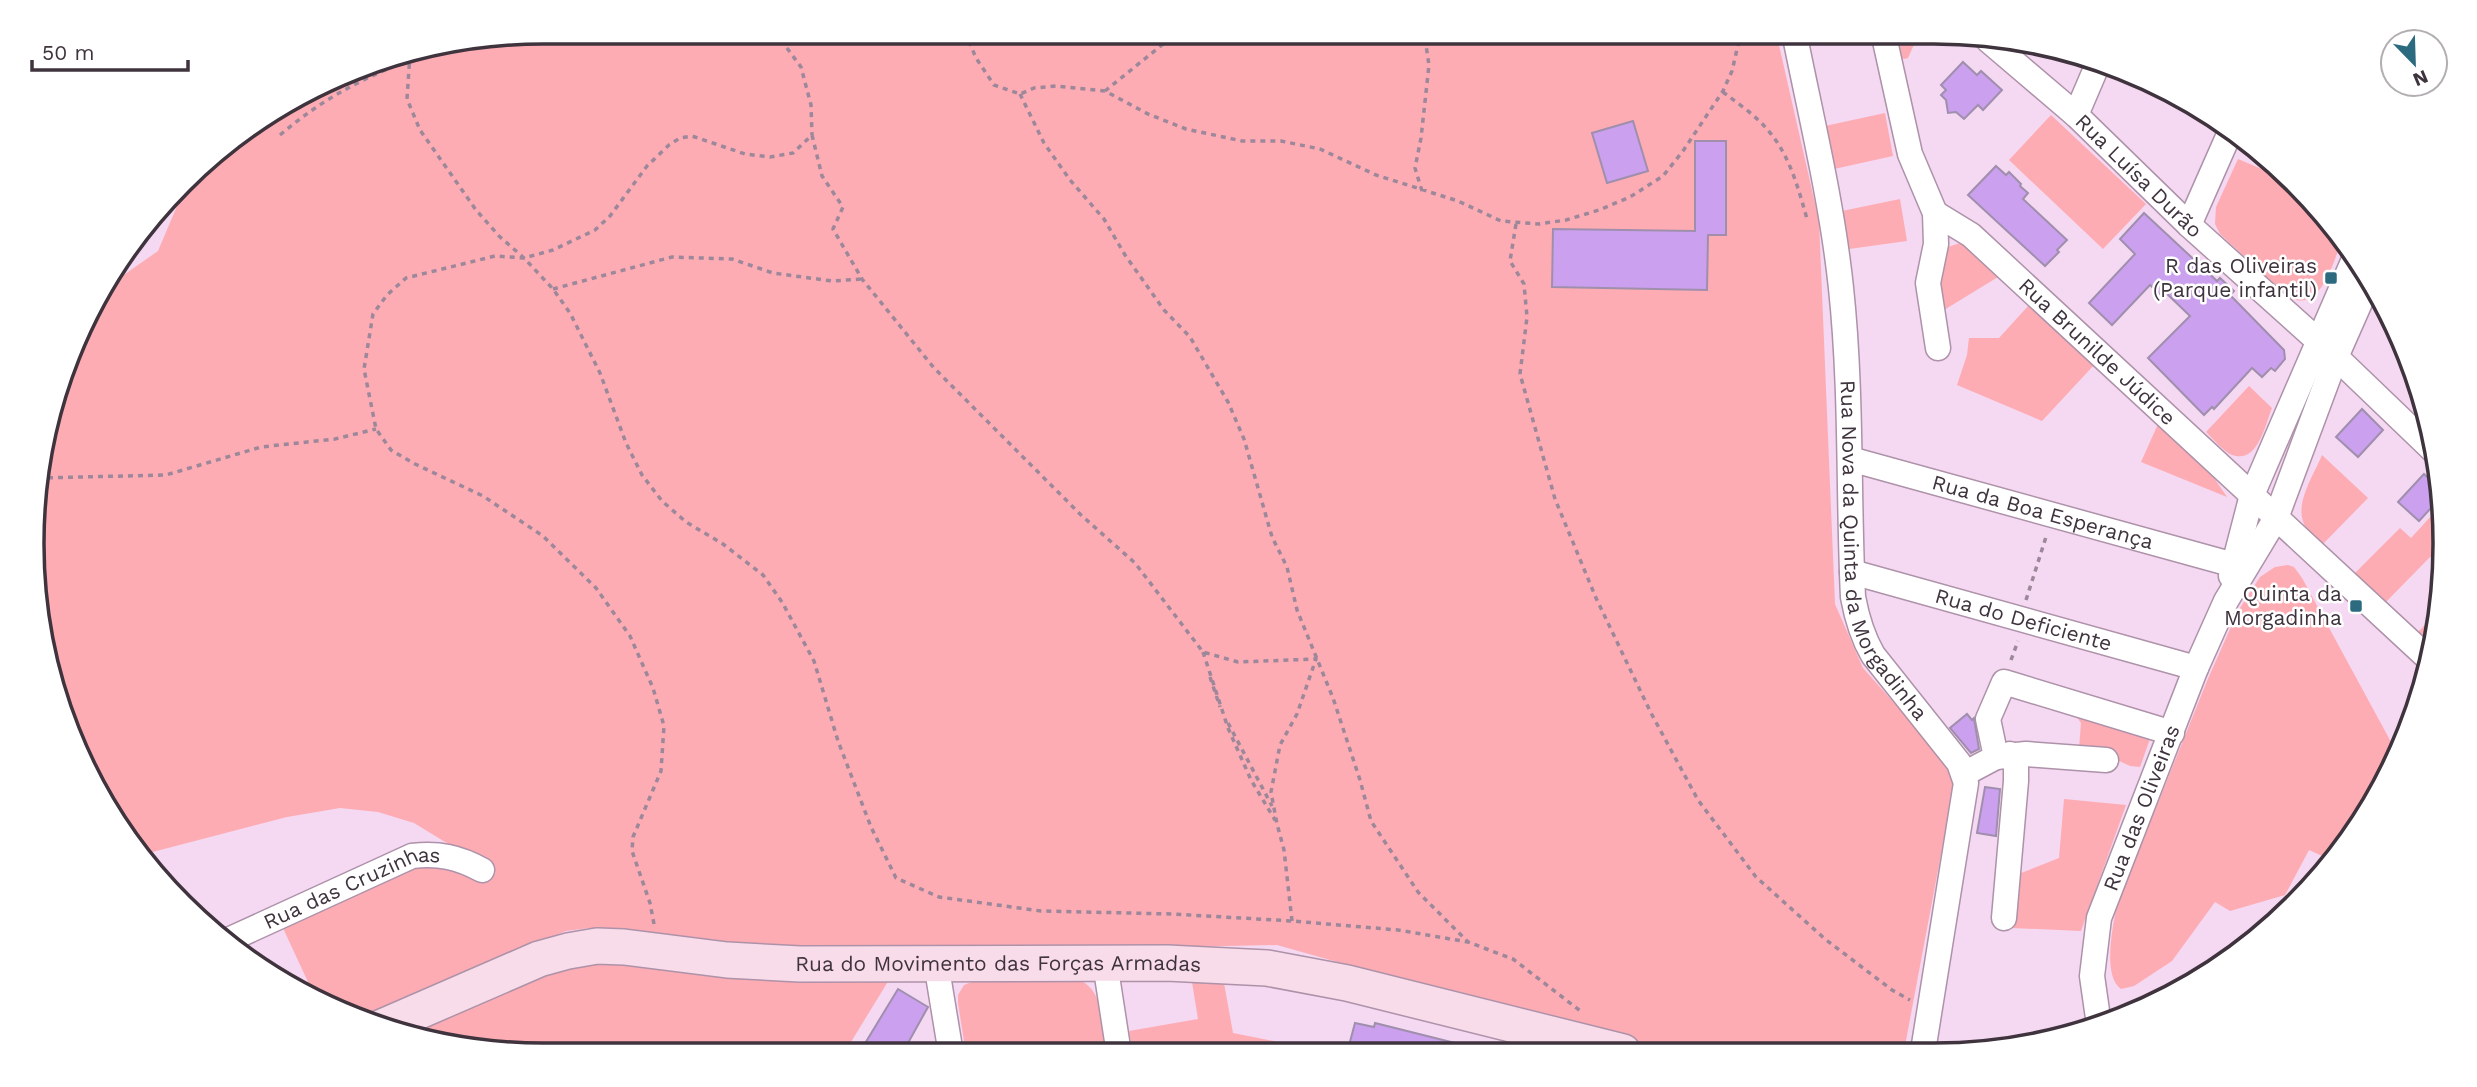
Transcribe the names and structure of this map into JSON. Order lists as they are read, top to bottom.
{
  "streets": {
    "main road": ["Rua do Movimento das Forças Armadas"],
    "street": [
      "Rua Luísa Durão",
      "Rua Brunilde Júdice",
      "Rua da Boa Esperança",
      "Rua Nova da Quinta da Morgadinha",
      "Rua do Deficiente",
      "Rua das Oliveiras",
      "Rua das Cruzinhas"
    ]
  },
  "crossings": [
    ["Rua Luísa Durão", "Rua das Oliveiras"],
    ["Rua Brunilde Júdice", "Rua das Oliveiras"],
    ["Rua da Boa Esperança", "Rua Nova da Quinta da Morgadinha"],
    ["Rua da Boa Esperança", "Rua das Oliveiras"],
    ["Rua Nova da Quinta da Morgadinha", "Rua do Deficiente"],
    ["Rua do Deficiente", "Rua das Oliveiras"]
  ],
  "places": {
    "transit": ["R das Oliveiras (Parque infantil)", "Quinta da Morgadinha"]
  },
  "scale_bar": "50 m",
  "north": "bottom right"
}
